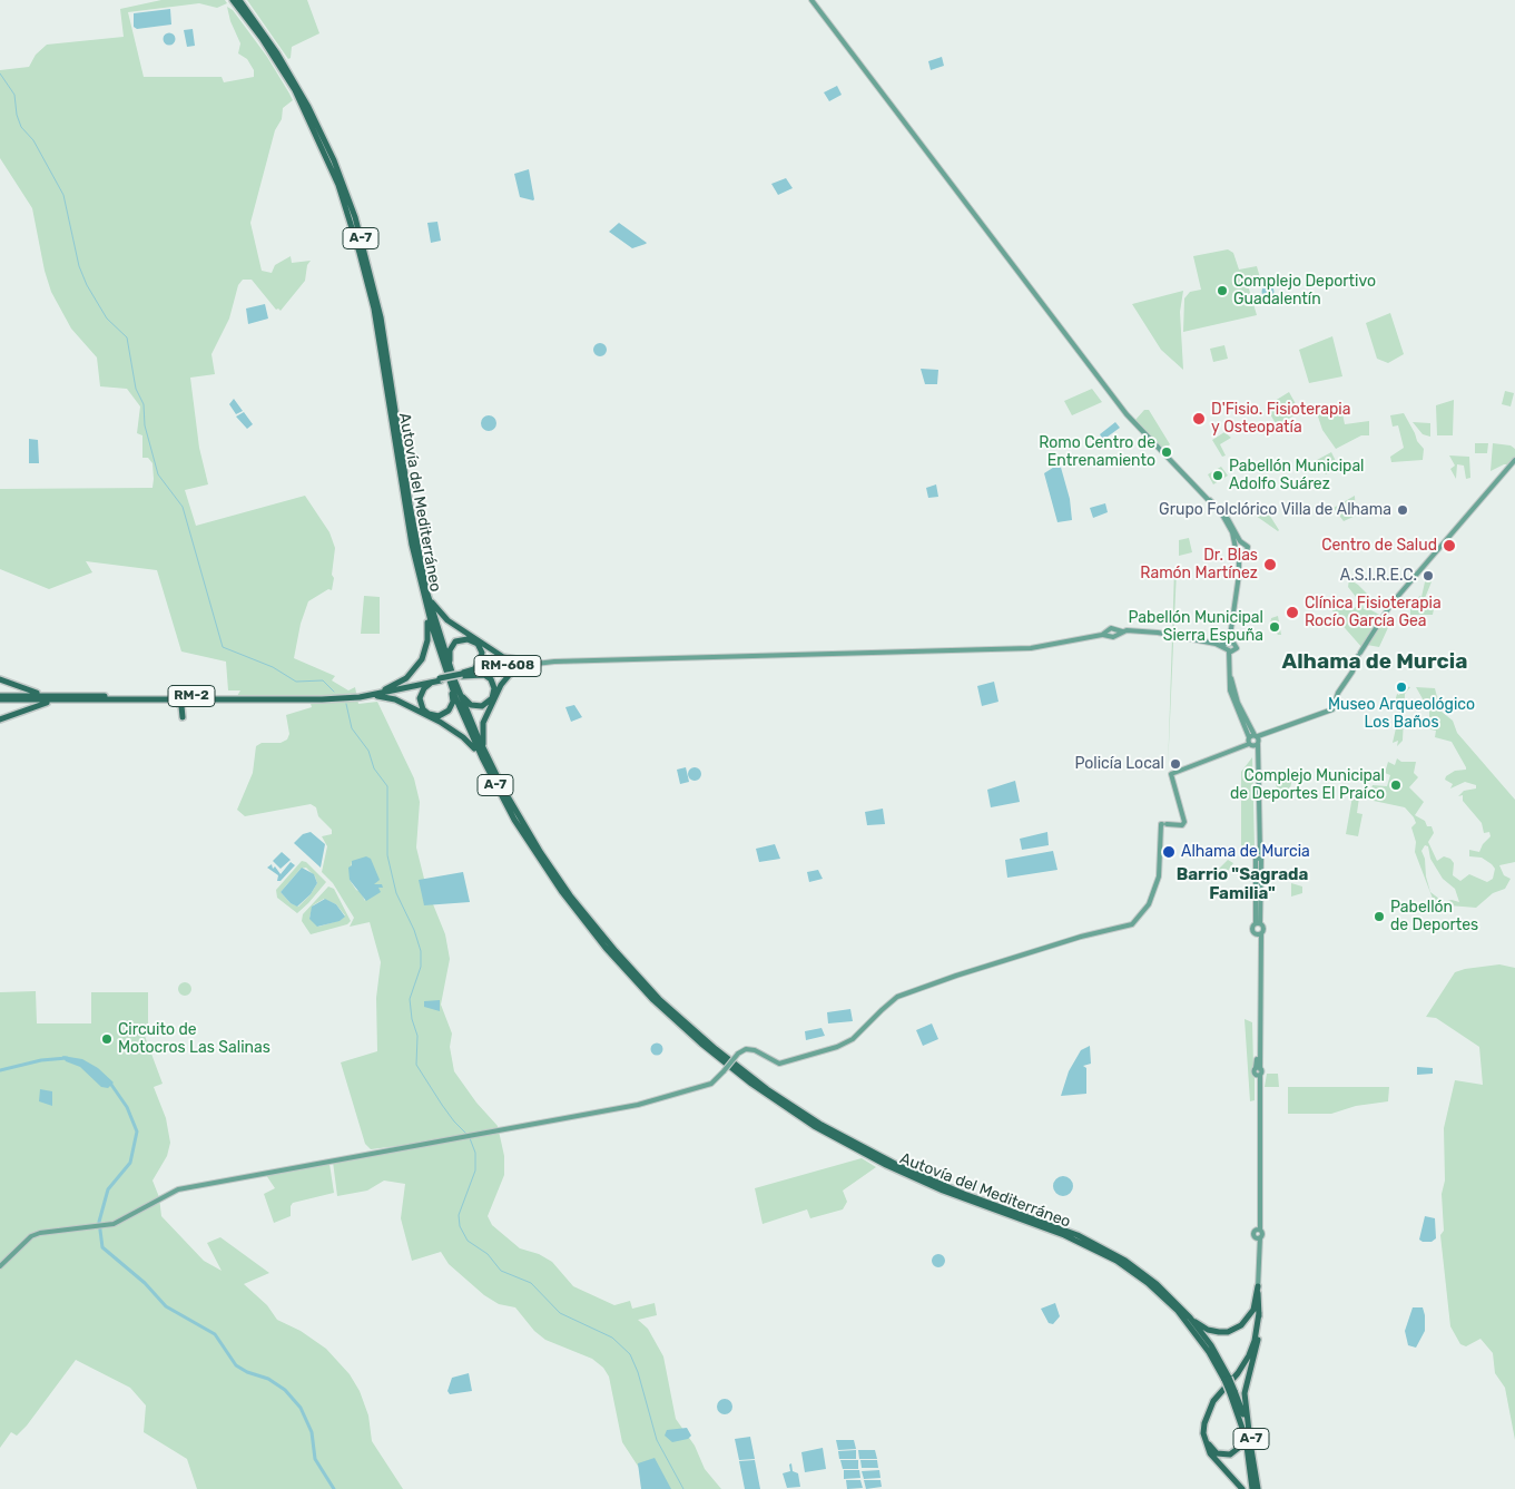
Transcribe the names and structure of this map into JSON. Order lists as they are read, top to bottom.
{
  "streets": {
    "highway": ["A-7", "Autovía del Mediterráneo", "RM-2"]
  },
  "districts": ["Alhama de Murcia", "Barrio \"Sagrada Familia\""],
  "places": [
    "Complejo Deportivo Guadalentín",
    "D'Fisio. Fisioterapia y Osteopatía",
    "Romo Centro de Entrenamiento",
    "Pabellón Municipal Adolfo Suárez",
    "Grupo Folclórico Villa de Alhama",
    "Centro de Salud",
    "Dr. Blas Ramón Martínez",
    "A.S.I.R.E.C.",
    "Clínica Fisioterapia Rocío García Gea",
    "Pabellón Municipal Sierra Espuña",
    "Museo Arqueológico Los Baños",
    "Policía Local",
    "Complejo Municipal de Deportes El Praíco",
    "Alhama de Murcia",
    "Pabellón de Deportes",
    "Circuito de Motocros Las Salinas"
  ]
}
